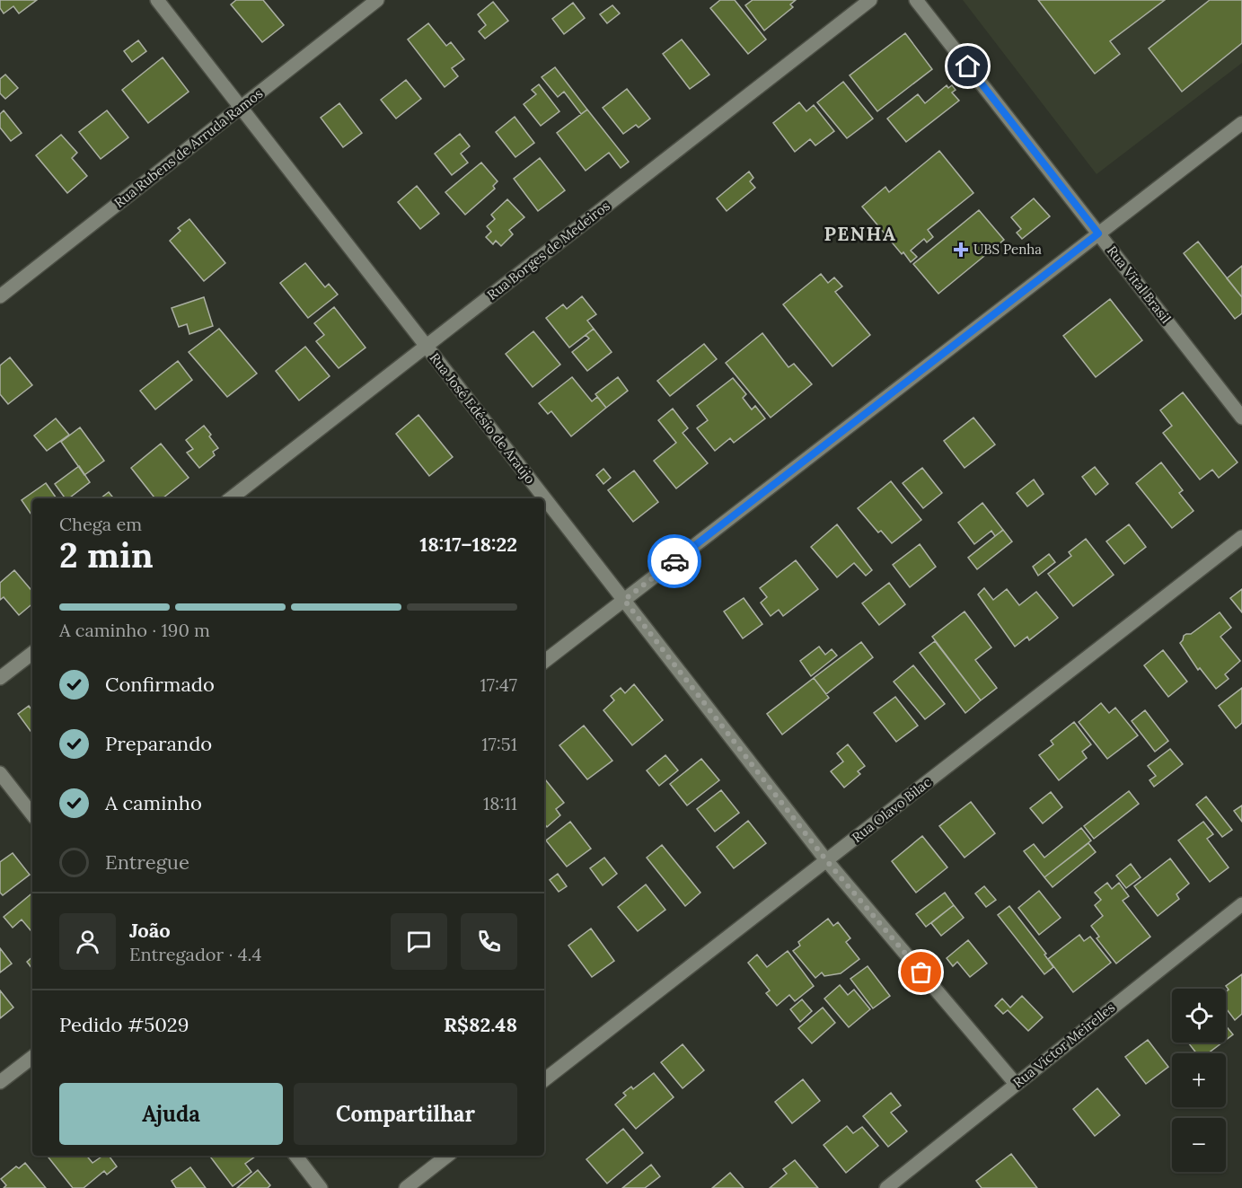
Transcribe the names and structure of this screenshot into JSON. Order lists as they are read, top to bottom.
{
  "streets": {
    "street": [
      "Rua Rubens de Arruda Ramos",
      "Rua Borges de Medeiros",
      "Rua Vital Brasil",
      "Rua José Edésio de Araújo",
      "Rua Olavo Bilac",
      "Rua Victor Meirelles"
    ]
  },
  "crossings": [
    ["Rua Rubens de Arruda Ramos", "Rua José Edésio de Araújo"],
    ["Rua Borges de Medeiros", "Rua José Edésio de Araújo"],
    ["Rua José Edésio de Araújo", "Rua Olavo Bilac"],
    ["Rua José Edésio de Araújo", "Rua Victor Meirelles"]
  ],
  "districts": ["PENHA"],
  "places": {
    "health": ["UBS Penha"]
  },
  "page": {
    "heading": ["2 min", "Chega em", "18:17–18:22"],
    "panel": [
      "João",
      "Entregador · 4.4",
      "Pedido #5029",
      "R$82.48"
    ],
    "bar": "A caminho · 190 m",
    "list": [
      ["Confirmado", "17:47"],
      ["Preparando", "17:51"],
      ["A caminho", "18:11"],
      "Entregue"
    ],
    "map_buttons": ["+", "−"],
    "buttons": ["Ajuda", "Compartilhar"]
  }
}
